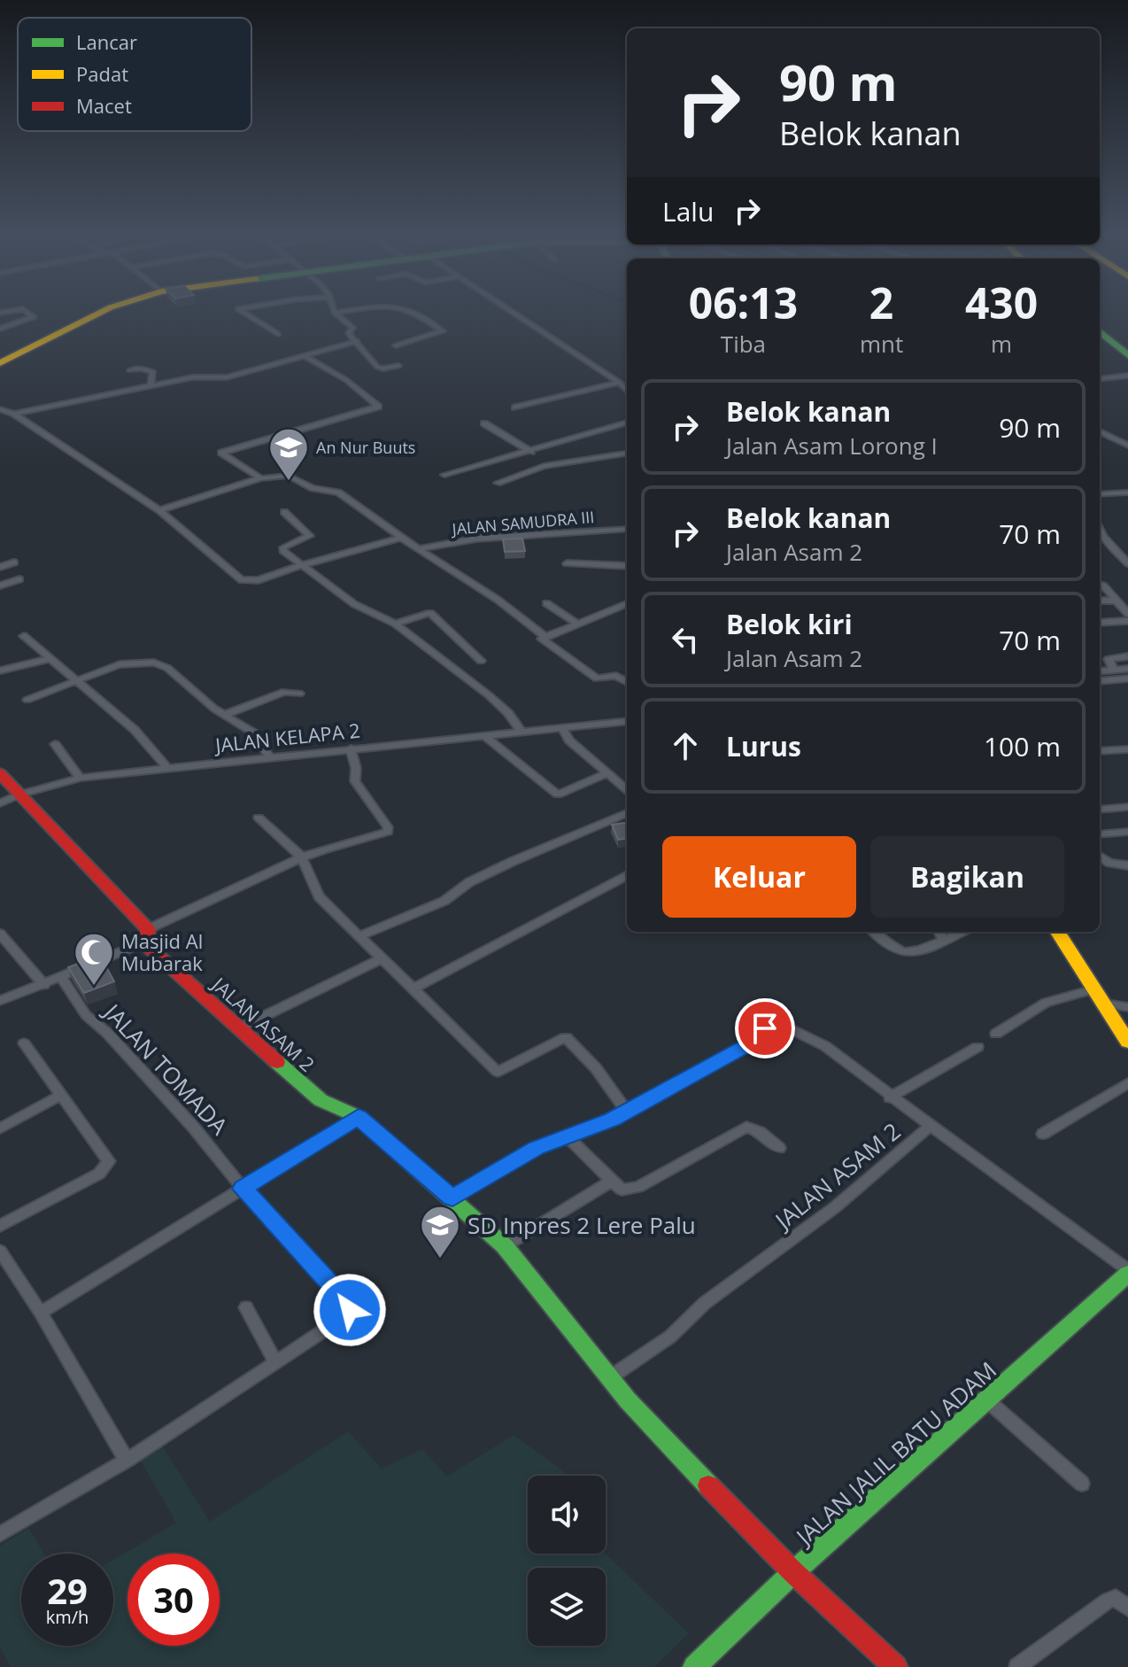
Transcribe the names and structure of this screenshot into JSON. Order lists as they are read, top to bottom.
{
  "streets": {
    "main road": ["JALAN ASAM 2", "JALAN JALIL BATU ADAM"],
    "street": ["JALAN SAMUDRA III", "JALAN KELAPA 2", "JALAN TOMADA"]
  },
  "crossings": [
    ["JALAN KELAPA 2", "JALAN ASAM 2"],
    ["JALAN ASAM 2", "JALAN JALIL BATU ADAM"]
  ],
  "places": {
    "school or university": ["An Nur Buuts", "SD Inpres 2 Lere Palu"],
    "mosque": ["Masjid Al Mubarak"]
  },
  "legend": ["Lancar", "Padat", "Macet"],
  "page": {
    "turn": ["90 m", "Belok kanan"],
    "then": "Lalu",
    "eta": [
      "06:13",
      "Tiba",
      "2",
      "mnt",
      "430",
      "m"
    ],
    "list": [
      {
        "name": "Belok kanan",
        "note": "Jalan Asam Lorong I",
        "value": "90 m"
      },
      {
        "name": "Belok kanan",
        "note": "Jalan Asam 2",
        "value": "70 m"
      },
      {
        "name": "Belok kiri",
        "note": "Jalan Asam 2",
        "value": "70 m"
      },
      {
        "name": "Lurus",
        "value": "100 m"
      }
    ],
    "buttons": ["Keluar", "Bagikan"],
    "speed": "29 km/h",
    "limit": "30"
  }
}
